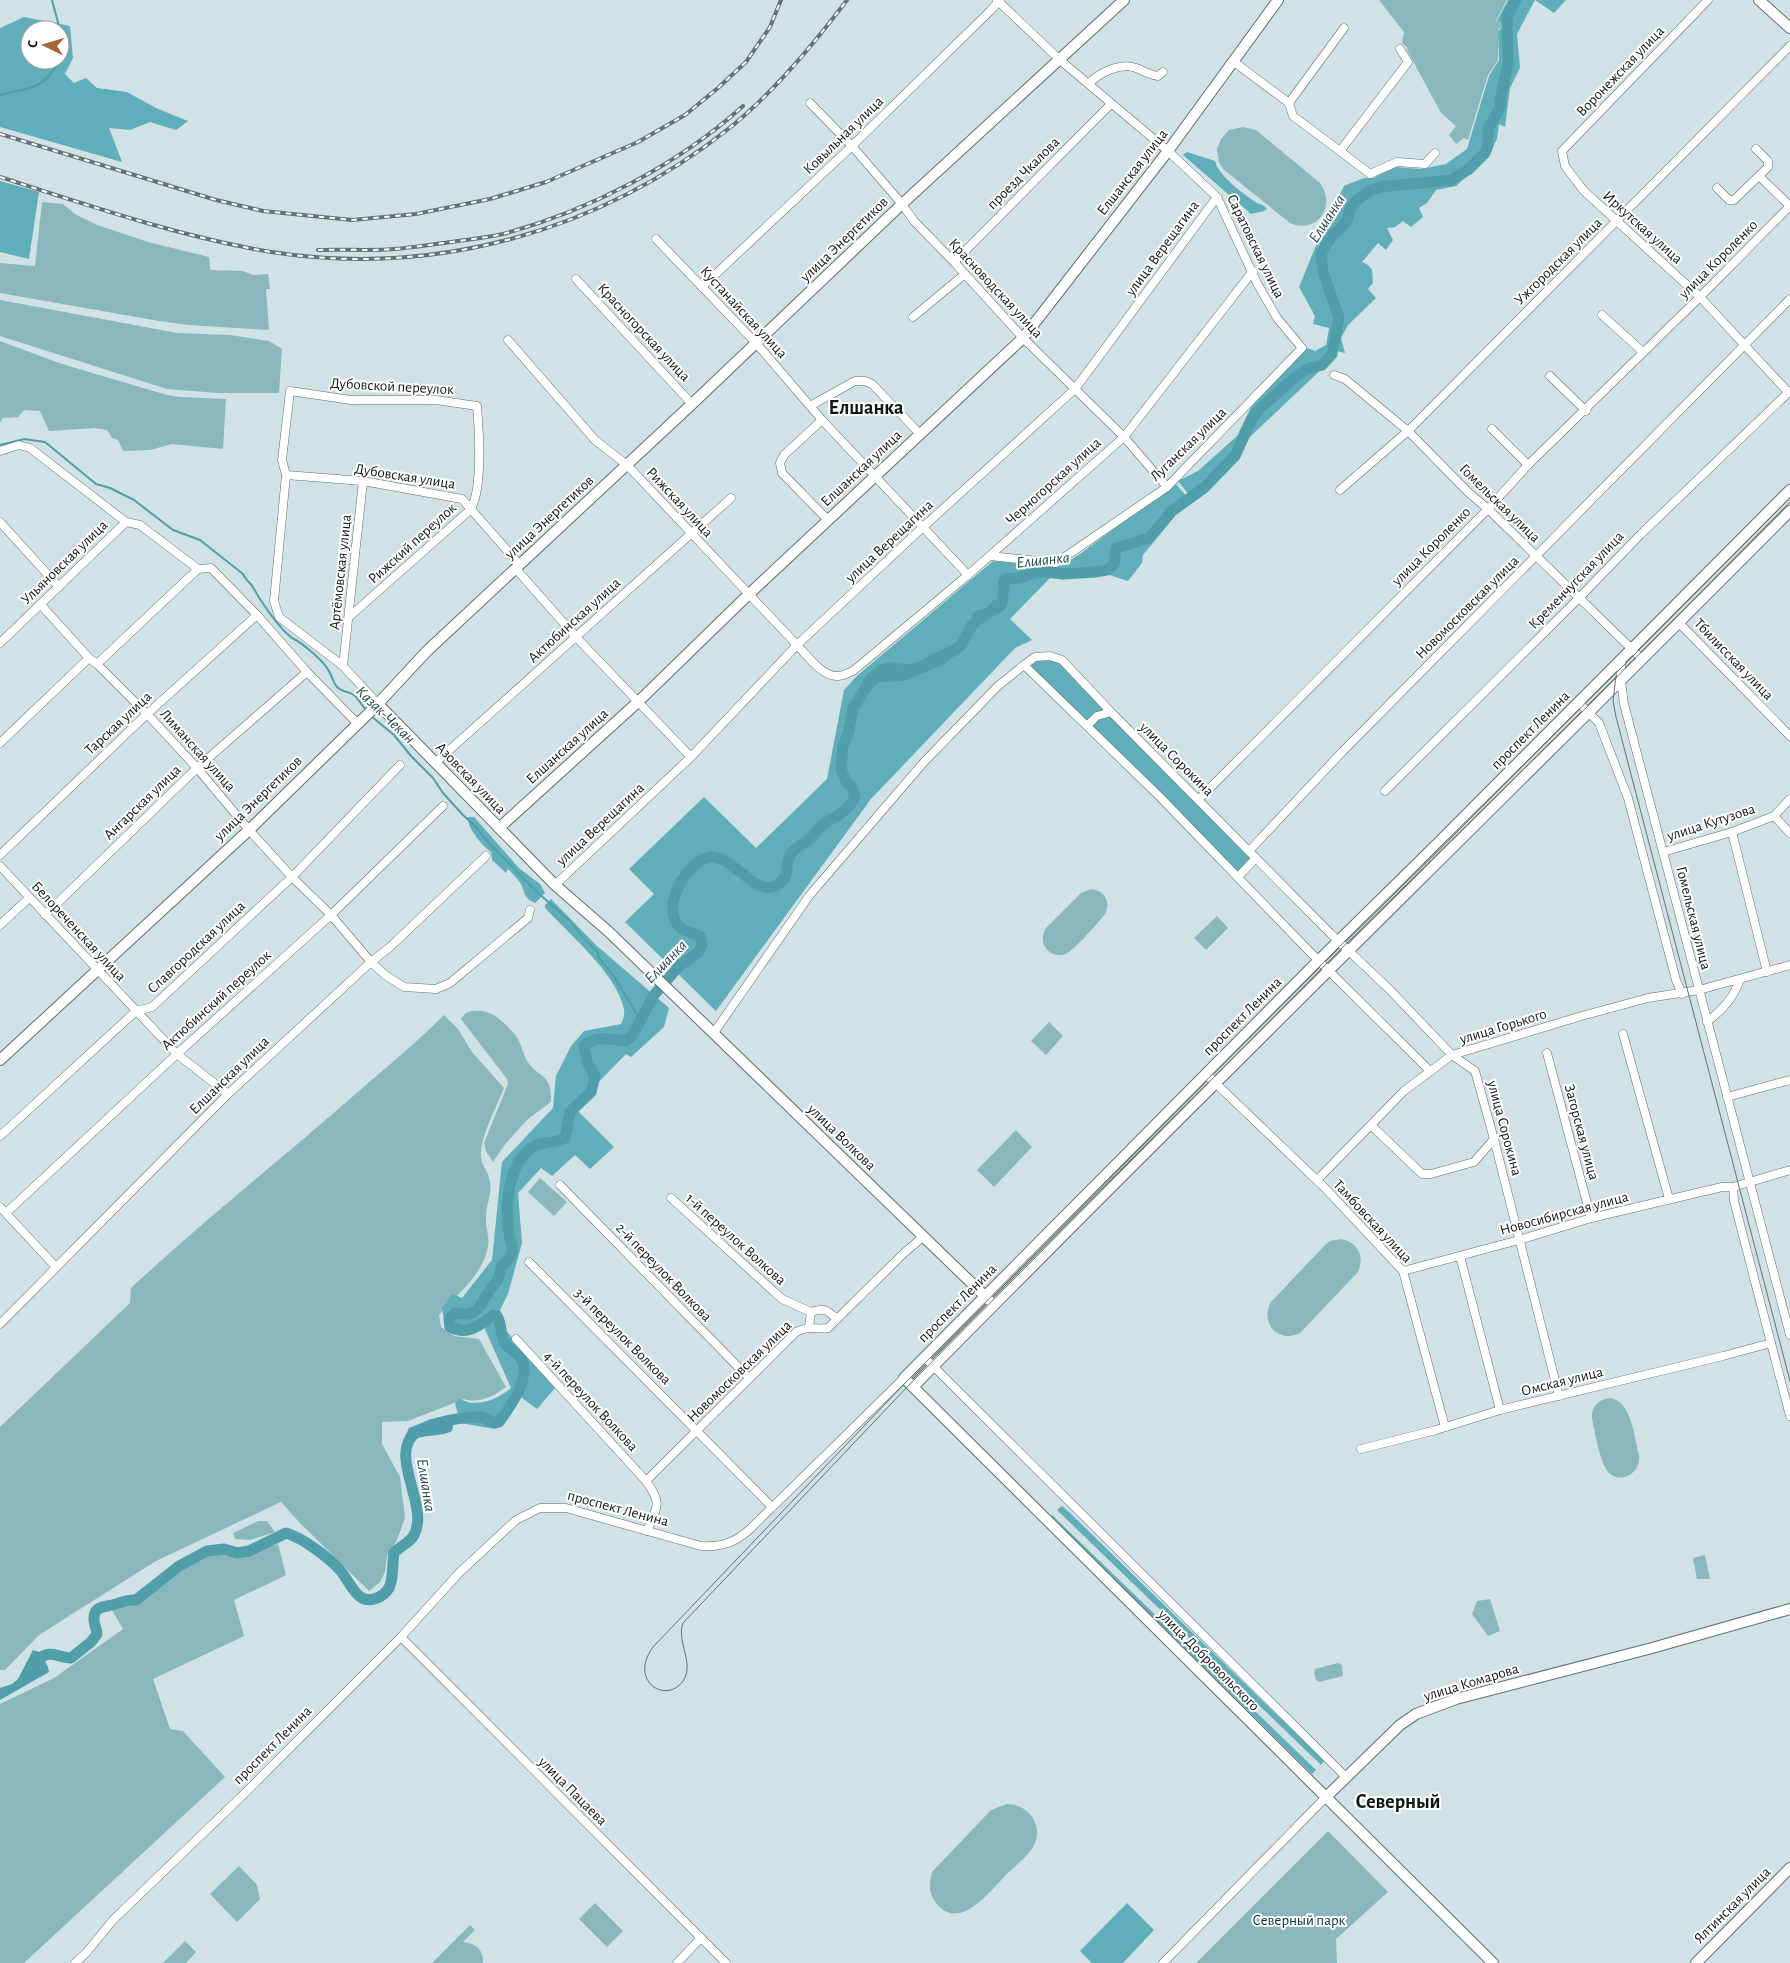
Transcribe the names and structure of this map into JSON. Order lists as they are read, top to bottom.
{
  "streets": {
    "main road": [
      "Елшанская улица",
      "улица Энергетиков",
      "проспект Ленина",
      "Азовская улица",
      "улица Волкова",
      "улица Добровольского",
      "улица Комарова",
      "Ялтинская улица"
    ],
    "street": [
      "Воронежская улица",
      "Ковыльная улица",
      "проезд Чкалова",
      "Иркутская улица",
      "Саратовская улица",
      "улица Верещагина",
      "улица Короленко",
      "Ужгородская улица",
      "Красноводская улица",
      "Кустанайская улица",
      "Красногорская улица",
      "Дубовской переулок",
      "Луганская улица",
      "Дубовская улица",
      "Черногорская улица",
      "Рижская улица",
      "Гомельская улица",
      "Рижский переулок",
      "Ульяновская улица",
      "Артёмовская улица",
      "Кременчугская улица",
      "Новомосковская улица",
      "Актюбинская улица",
      "Тбилисская улица",
      "Тарская улица",
      "Лиманская улица",
      "улица Сорокина",
      "Ангарская улица",
      "улица Кутузова",
      "Белореченская улица",
      "Славгородская улица",
      "Актюбинский переулок",
      "улица Горького",
      "Загорская улица",
      "Новосибирская улица",
      "Тамбовская улица",
      "1-й переулок Волкова",
      "2-й переулок Волкова",
      "3-й переулок Волкова",
      "Омская улица",
      "4-й переулок Волкова",
      "улица Пацаева"
    ]
  },
  "crossings": [
    ["Воронежская улица", "Иркутская улица"],
    ["Ковыльная улица", "Саратовская улица"],
    ["Ковыльная улица", "Красноводская улица"],
    ["Ковыльная улица", "Кустанайская улица"],
    ["Елшанская улица", "Саратовская улица"],
    ["Елшанская улица", "Красноводская улица"],
    ["Елшанская улица", "Кустанайская улица"],
    ["Елшанская улица", "Дубовская улица"],
    ["Елшанская улица", "Рижская улица"],
    ["Елшанская улица", "Лиманская улица"],
    ["Елшанская улица", "Азовская улица"],
    ["Елшанская улица", "Белореченская улица"],
    ["проезд Чкалова", "Саратовская улица"],
    ["проезд Чкалова", "Красноводская улица"],
    ["Иркутская улица", "улица Короленко"],
    ["Иркутская улица", "Ужгородская улица"],
    ["Иркутская улица", "Кременчугская улица"],
    ["Иркутская улица", "Новомосковская улица"],
    ["улица Энергетиков", "Саратовская улица"],
    ["улица Энергетиков", "Красноводская улица"],
    ["улица Энергетиков", "Кустанайская улица"],
    ["улица Энергетиков", "Красногорская улица"],
    ["улица Энергетиков", "Дубовская улица"],
    ["улица Энергетиков", "Рижская улица"],
    ["улица Энергетиков", "Лиманская улица"],
    ["улица Энергетиков", "Азовская улица"],
    ["улица Энергетиков", "Белореченская улица"],
    ["Саратовская улица", "улица Верещагина"],
    ["Саратовская улица", "Луганская улица"],
    ["Саратовская улица", "Черногорская улица"],
    ["улица Верещагина", "Красноводская улица"],
    ["улица Верещагина", "Кустанайская улица"],
    ["улица Верещагина", "Дубовская улица"],
    ["улица Верещагина", "Рижская улица"],
    ["улица Верещагина", "Азовская улица"],
    ["улица Короленко", "Гомельская улица"],
    ["улица Короленко", "улица Сорокина"],
    ["Ужгородская улица", "Гомельская улица"],
    ["Красноводская улица", "Луганская улица"],
    ["Красноводская улица", "Черногорская улица"],
    ["Кустанайская улица", "Черногорская улица"],
    ["Дубовской переулок", "Дубовская улица"],
    ["Дубовской переулок", "Рижский переулок"],
    ["Дубовской переулок", "Азовская улица"],
    ["Луганская улица", "Черногорская улица"],
    ["Дубовская улица", "Рижский переулок"],
    ["Дубовская улица", "Артёмовская улица"],
    ["Дубовская улица", "Актюбинская улица"],
    ["Дубовская улица", "Азовская улица"],
    ["Черногорская улица", "Рижская улица"],
    ["Рижская улица", "Актюбинская улица"],
    ["Гомельская улица", "Кременчугская улица"],
    ["Гомельская улица", "Новомосковская улица"],
    ["Гомельская улица", "проспект Ленина"],
    ["Гомельская улица", "улица Кутузова"],
    ["Гомельская улица", "улица Горького"],
    ["Рижский переулок", "Артёмовская улица"],
    ["Ульяновская улица", "Лиманская улица"],
    ["Артёмовская улица", "Азовская улица"],
    ["Новомосковская улица", "улица Сорокина"],
    ["Новомосковская улица", "улица Волкова"],
    ["Новомосковская улица", "1-й переулок Волкова"],
    ["Новомосковская улица", "2-й переулок Волкова"],
    ["Новомосковская улица", "3-й переулок Волкова"],
    ["Новомосковская улица", "4-й переулок Волкова"],
    ["Актюбинская улица", "Азовская улица"],
    ["Тбилисская улица", "проспект Ленина"],
    ["Тарская улица", "Лиманская улица"],
    ["проспект Ленина", "улица Сорокина"],
    ["проспект Ленина", "улица Волкова"],
    ["проспект Ленина", "Тамбовская улица"],
    ["проспект Ленина", "3-й переулок Волкова"],
    ["проспект Ленина", "4-й переулок Волкова"],
    ["проспект Ленина", "улица Добровольского"],
    ["проспект Ленина", "улица Пацаева"],
    ["Лиманская улица", "Ангарская улица"],
    ["Лиманская улица", "Славгородская улица"],
    ["Лиманская улица", "Актюбинский переулок"],
    ["улица Сорокина", "улица Горького"],
    ["улица Сорокина", "улица Волкова"],
    ["улица Сорокина", "Новосибирская улица"],
    ["улица Сорокина", "Омская улица"],
    ["Азовская улица", "улица Волкова"],
    ["Ангарская улица", "Белореченская улица"],
    ["Белореченская улица", "Славгородская улица"],
    ["Белореченская улица", "Актюбинский переулок"],
    ["улица Горького", "Тамбовская улица"],
    ["Загорская улица", "Новосибирская улица"],
    ["Новосибирская улица", "Тамбовская улица"],
    ["Тамбовская улица", "Омская улица"],
    ["улица Добровольского", "улица Комарова"]
  ],
  "districts": ["Елшанка", "Северный"],
  "water": ["Елшанка", "Казак-Чекан"],
  "parks": ["Северный парк"],
  "north": "left"
}
